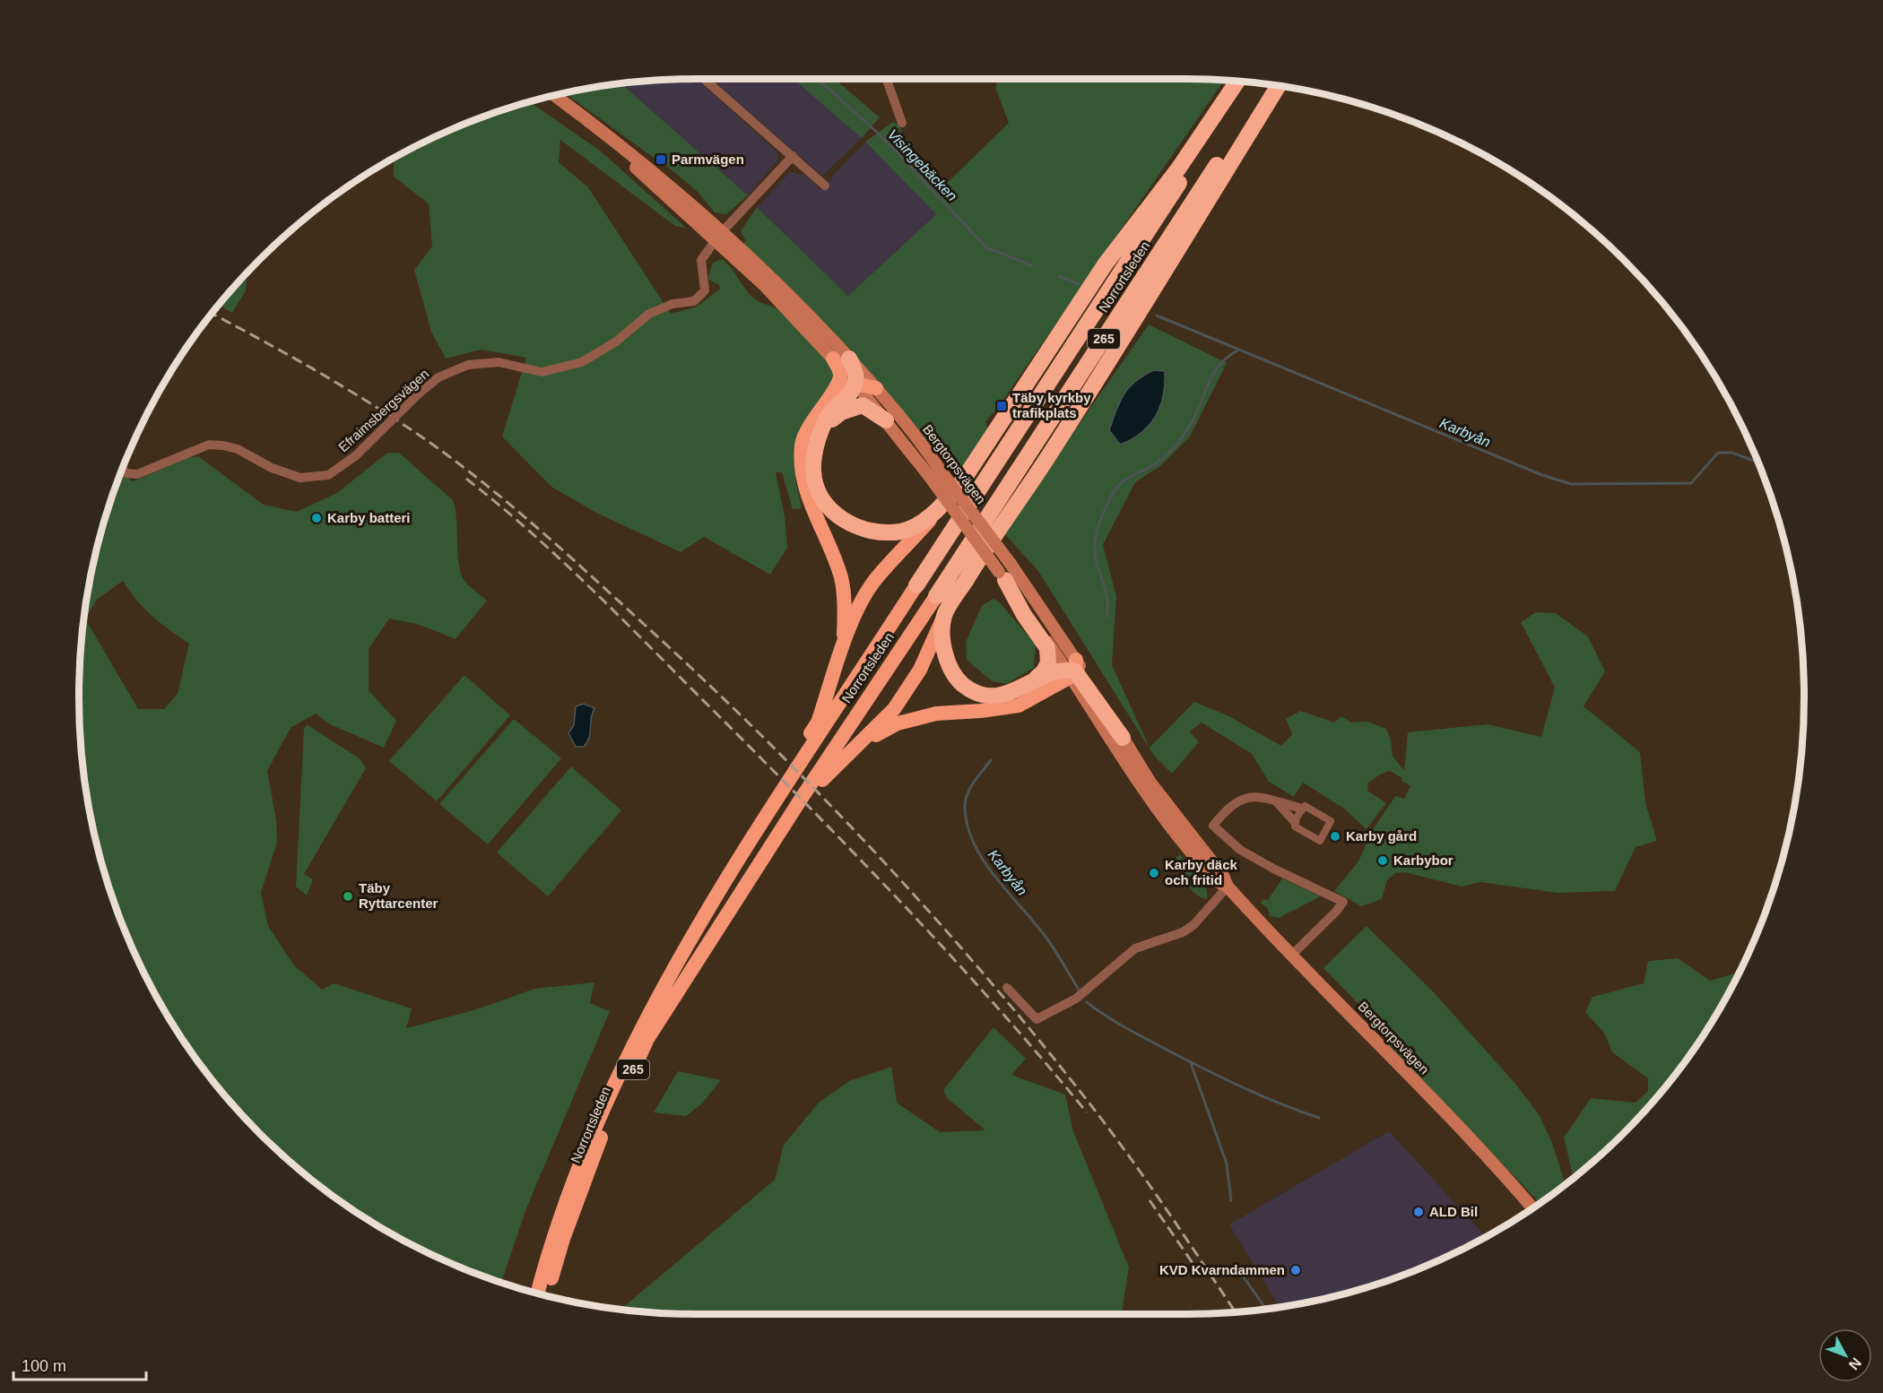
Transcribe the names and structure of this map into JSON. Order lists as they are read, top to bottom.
{
  "streets": {
    "highway": ["Norrortsleden", "265"],
    "main road": ["Bergtorpsvägen"],
    "street": ["Efraimsbergsvägen"]
  },
  "crossings": [
    ["Efraimsbergsvägen", "Bergtorpsvägen"]
  ],
  "water": ["Visingebäcken", "Karbyån"],
  "places": {
    "transit": ["Parmvägen", "Täby kyrkby trafikplats"],
    "other": [
      "Karby batteri",
      "Karby gård",
      "Karbybor",
      "Karby däck och fritid",
      "Täby Ryttarcenter",
      "ALD Bil",
      "KVD Kvarndammen"
    ]
  },
  "scale_bar": "100 m",
  "north": "bottom right"
}
